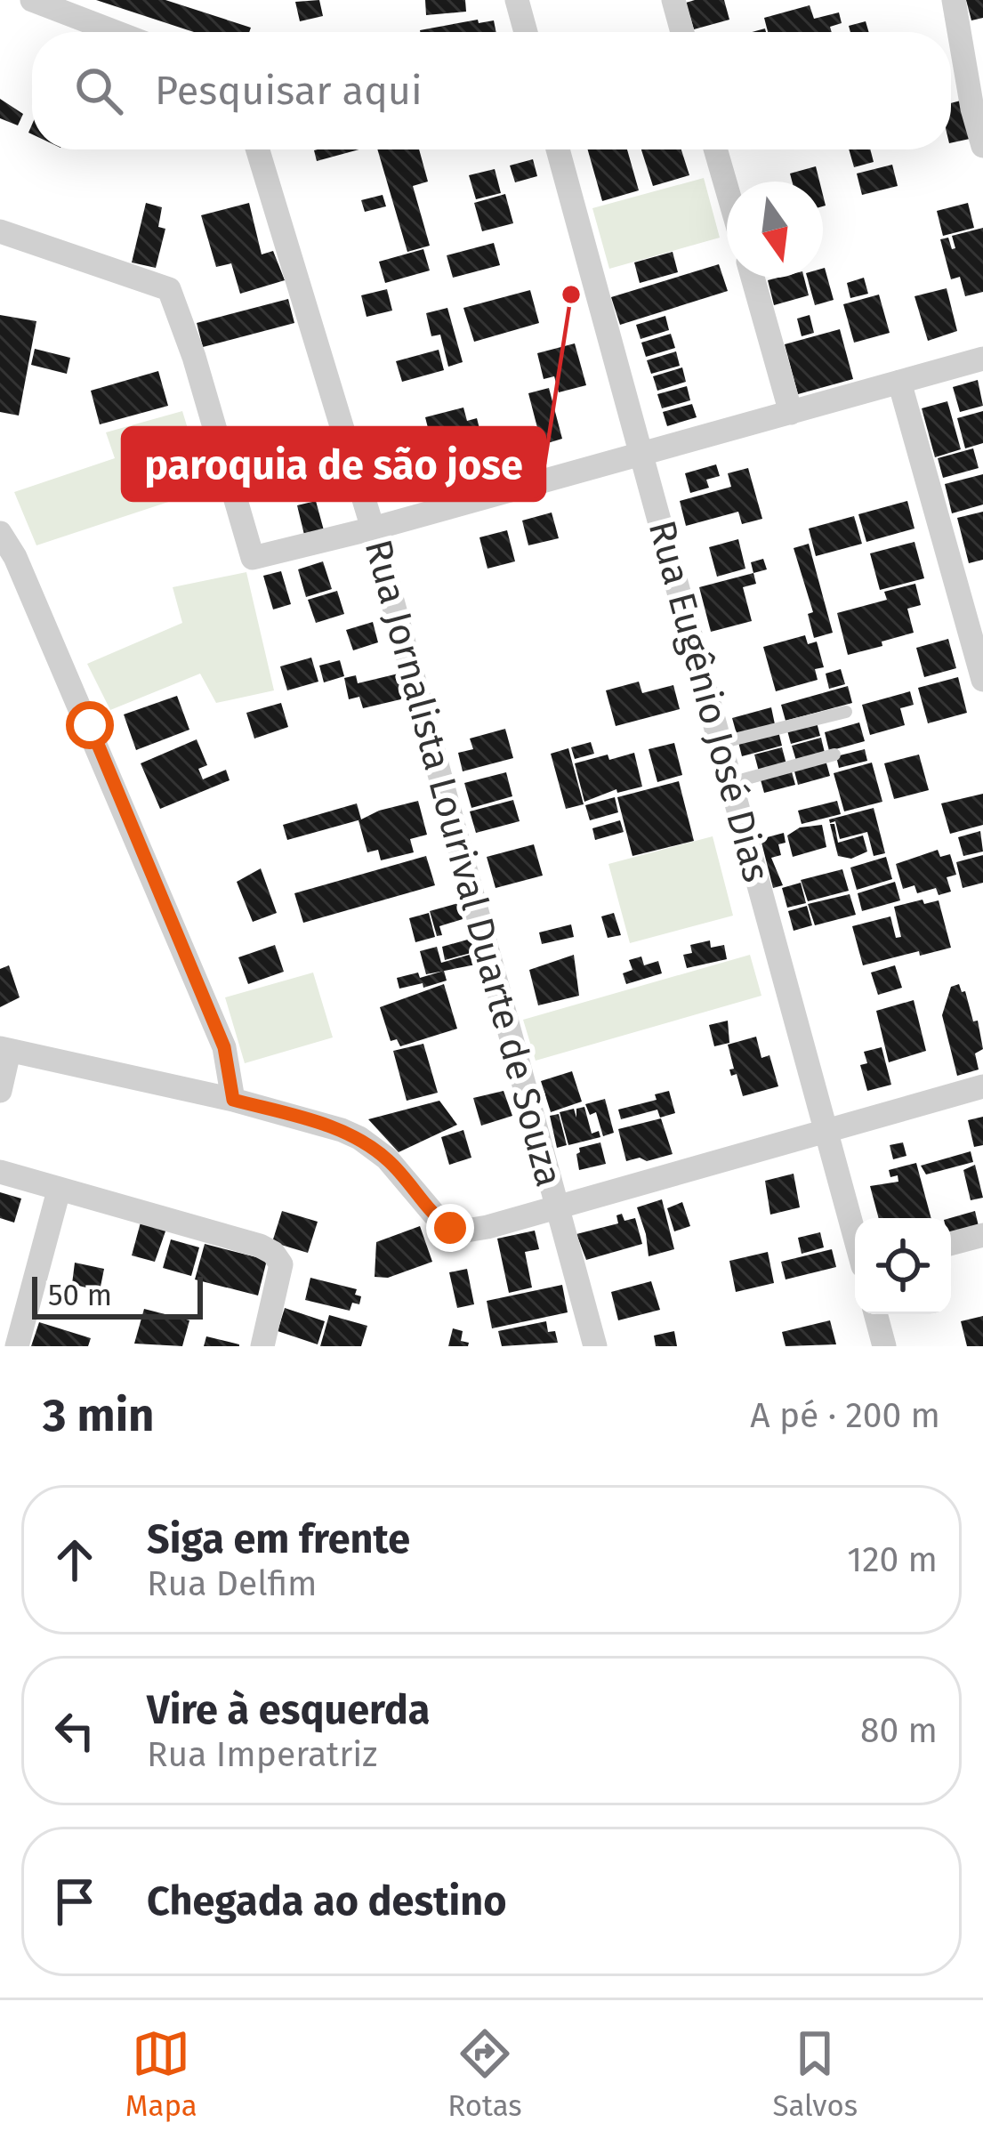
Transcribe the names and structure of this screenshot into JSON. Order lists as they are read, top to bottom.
{
  "streets": {
    "street": ["Rua Eugênio José Dias", "Rua Jornalista Lourival Duarte de Souza"]
  },
  "places": ["paroquia de são jose"],
  "scale_bar": "50 m",
  "north": "bottom",
  "page": {
    "search": "Pesquisar aqui",
    "scale": "50 m",
    "heading": ["3 min", "A pé · 200 m"],
    "list": [
      ["Siga em frente", "Rua Delfim", "120 m"],
      ["Vire à esquerda", "Rua Imperatriz", "80 m"],
      "Chegada ao destino"
    ],
    "nav": ["Mapa", "Rotas", "Salvos"]
  }
}
